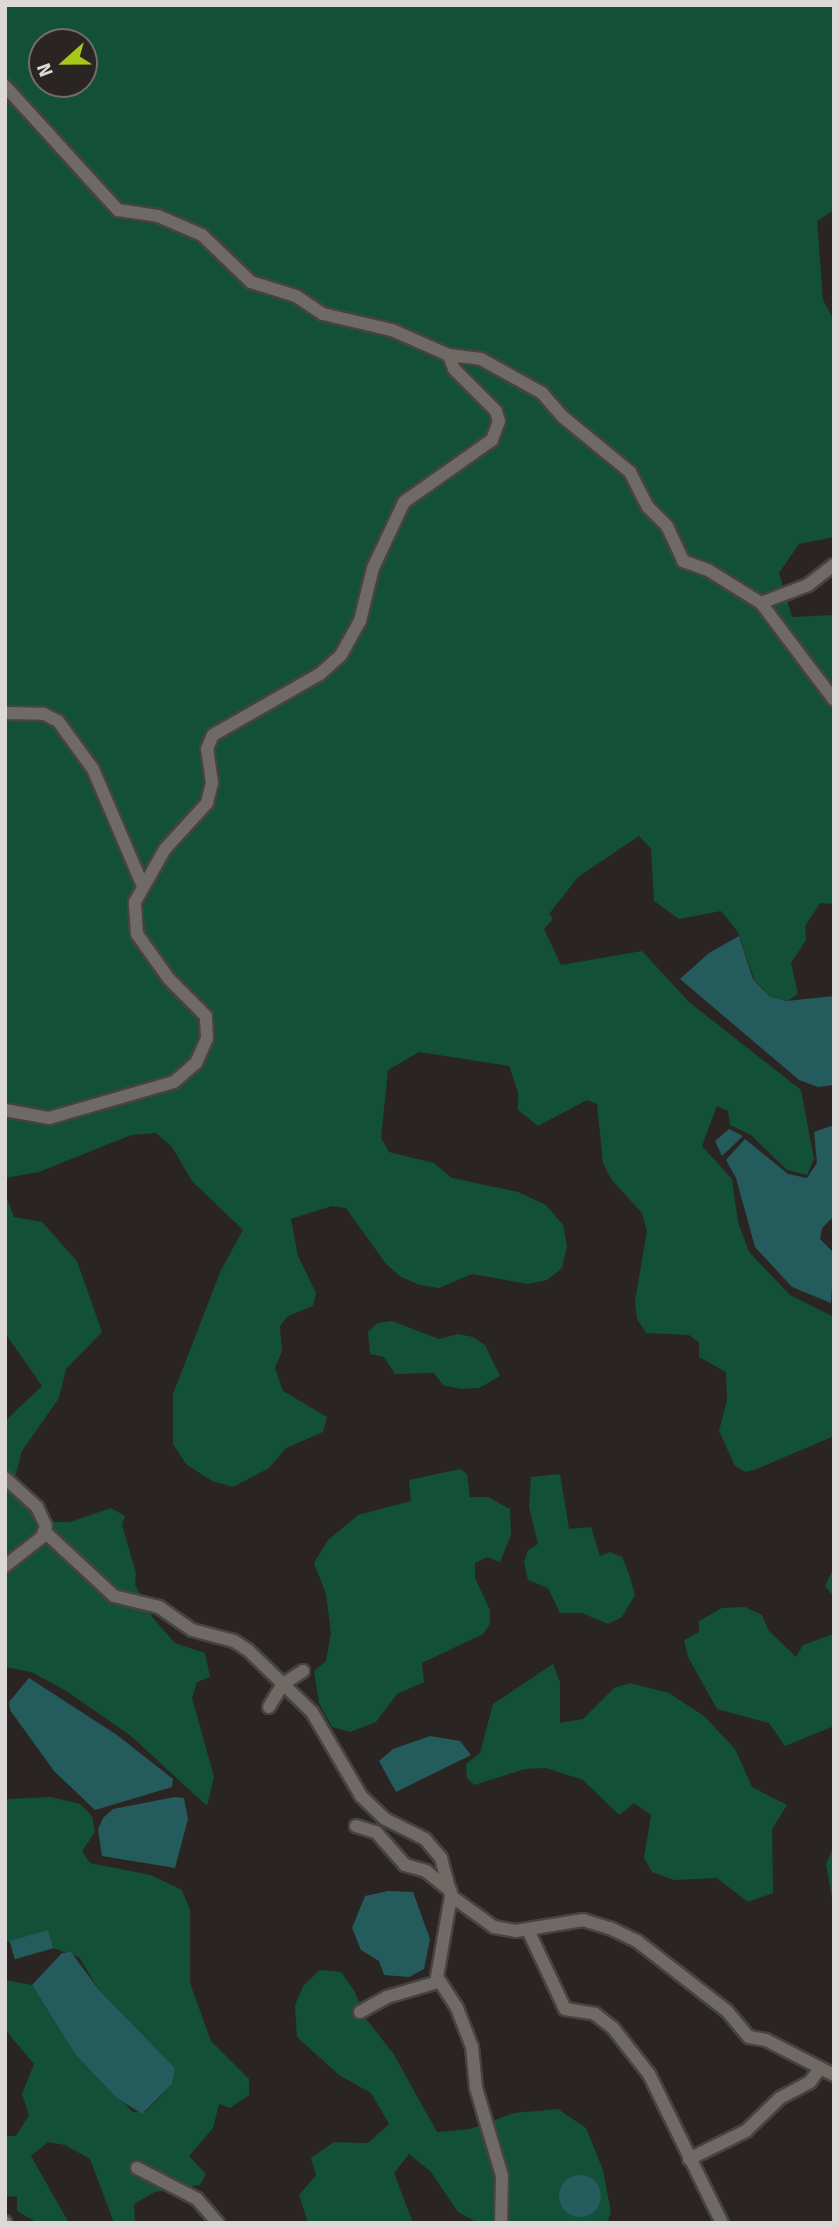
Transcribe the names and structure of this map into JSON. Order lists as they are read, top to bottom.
{
  "north": "left"
}
